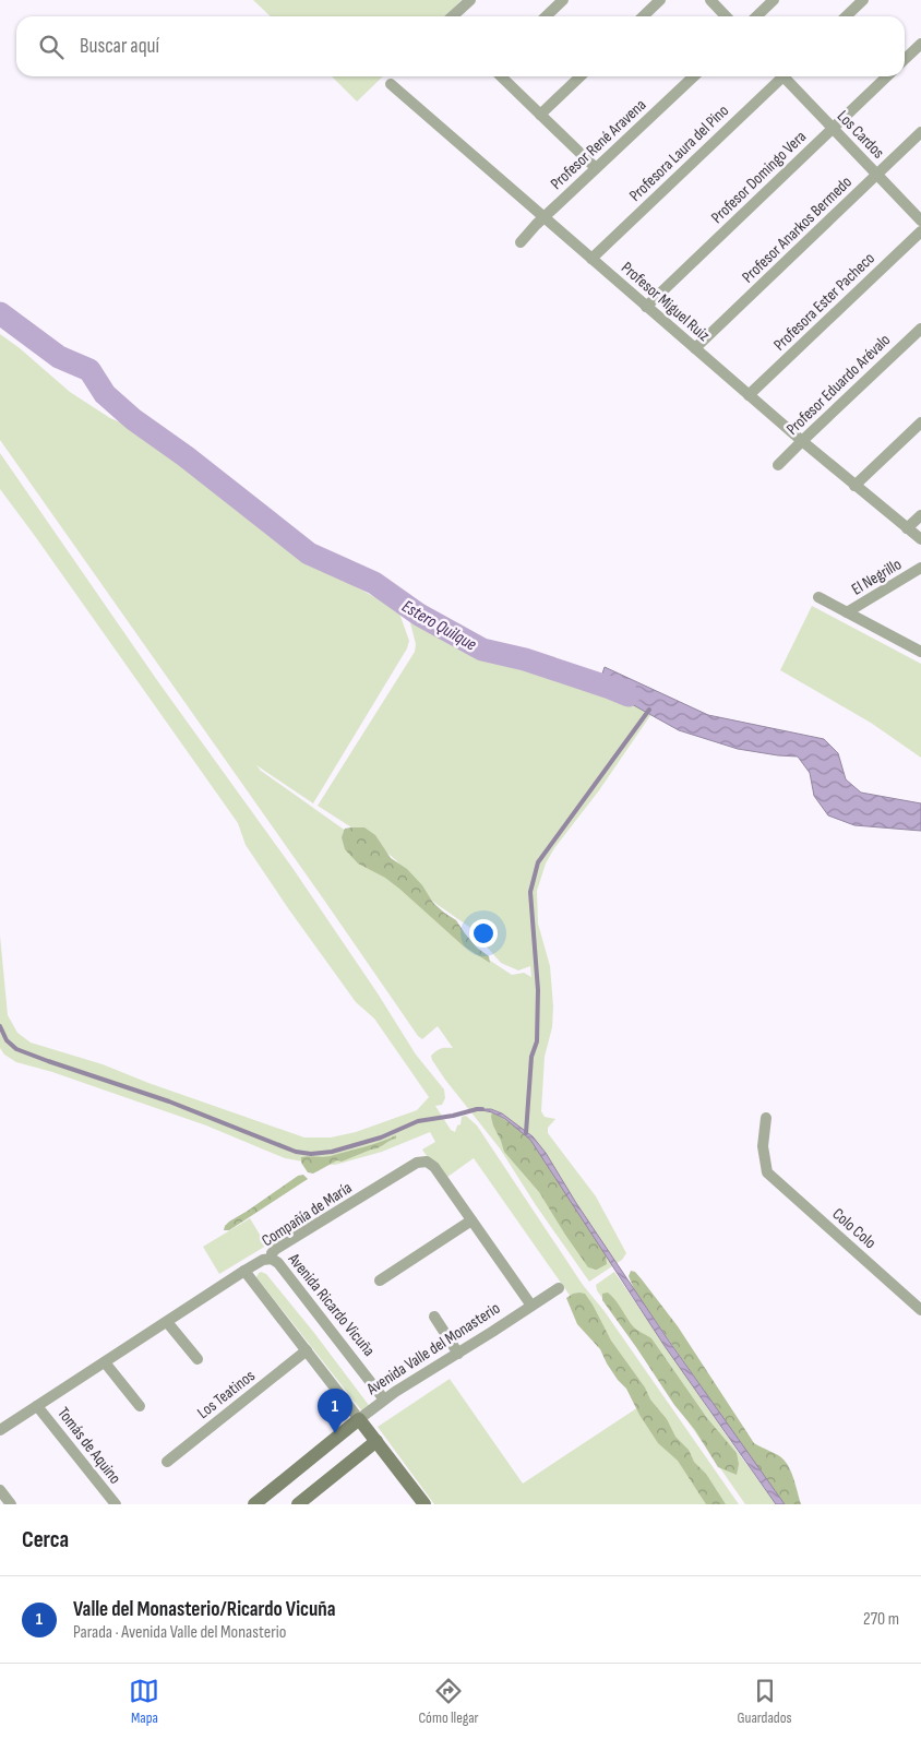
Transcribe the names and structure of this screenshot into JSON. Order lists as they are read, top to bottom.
{
  "streets": {
    "street": [
      "Los Cardos",
      "Profesor René Aravena",
      "Profesora Laura del Pino",
      "Profesor Domingo Vera",
      "Profesor Anarkos Bermedo",
      "Profesor Miguel Ruiz",
      "Profesora Ester Pacheco",
      "Profesor Eduardo Arévalo",
      "El Negrillo",
      "Compañía de María",
      "Colo Colo",
      "Avenida Ricardo Vicuña",
      "Avenida Valle del Monasterio",
      "Los Teatinos",
      "Tomás de Aquino"
    ]
  },
  "crossings": [
    ["Los Cardos", "Profesor Domingo Vera"],
    ["Los Cardos", "Profesor Anarkos Bermedo"],
    ["Profesor René Aravena", "Profesor Miguel Ruiz"],
    ["Profesora Laura del Pino", "Profesor Miguel Ruiz"],
    ["Profesor Domingo Vera", "Profesor Miguel Ruiz"],
    ["Profesor Anarkos Bermedo", "Profesor Miguel Ruiz"],
    ["Profesor Miguel Ruiz", "Profesora Ester Pacheco"],
    ["Profesor Miguel Ruiz", "Profesor Eduardo Arévalo"],
    ["Compañía de María", "Avenida Ricardo Vicuña"],
    ["Compañía de María", "Avenida Valle del Monasterio"],
    ["Compañía de María", "Tomás de Aquino"],
    ["Avenida Ricardo Vicuña", "Avenida Valle del Monasterio"]
  ],
  "water": ["Estero Quilque"],
  "page": {
    "search": "Buscar aquí",
    "pins": "1",
    "heading": "Cerca",
    "list": [
      {
        "mark": "1",
        "name": "Valle del Monasterio/Ricardo Vicuña",
        "note": "Parada · Avenida Valle del Monasterio",
        "value": "270 m"
      }
    ],
    "nav": ["Mapa", "Cómo llegar", "Guardados"]
  }
}
